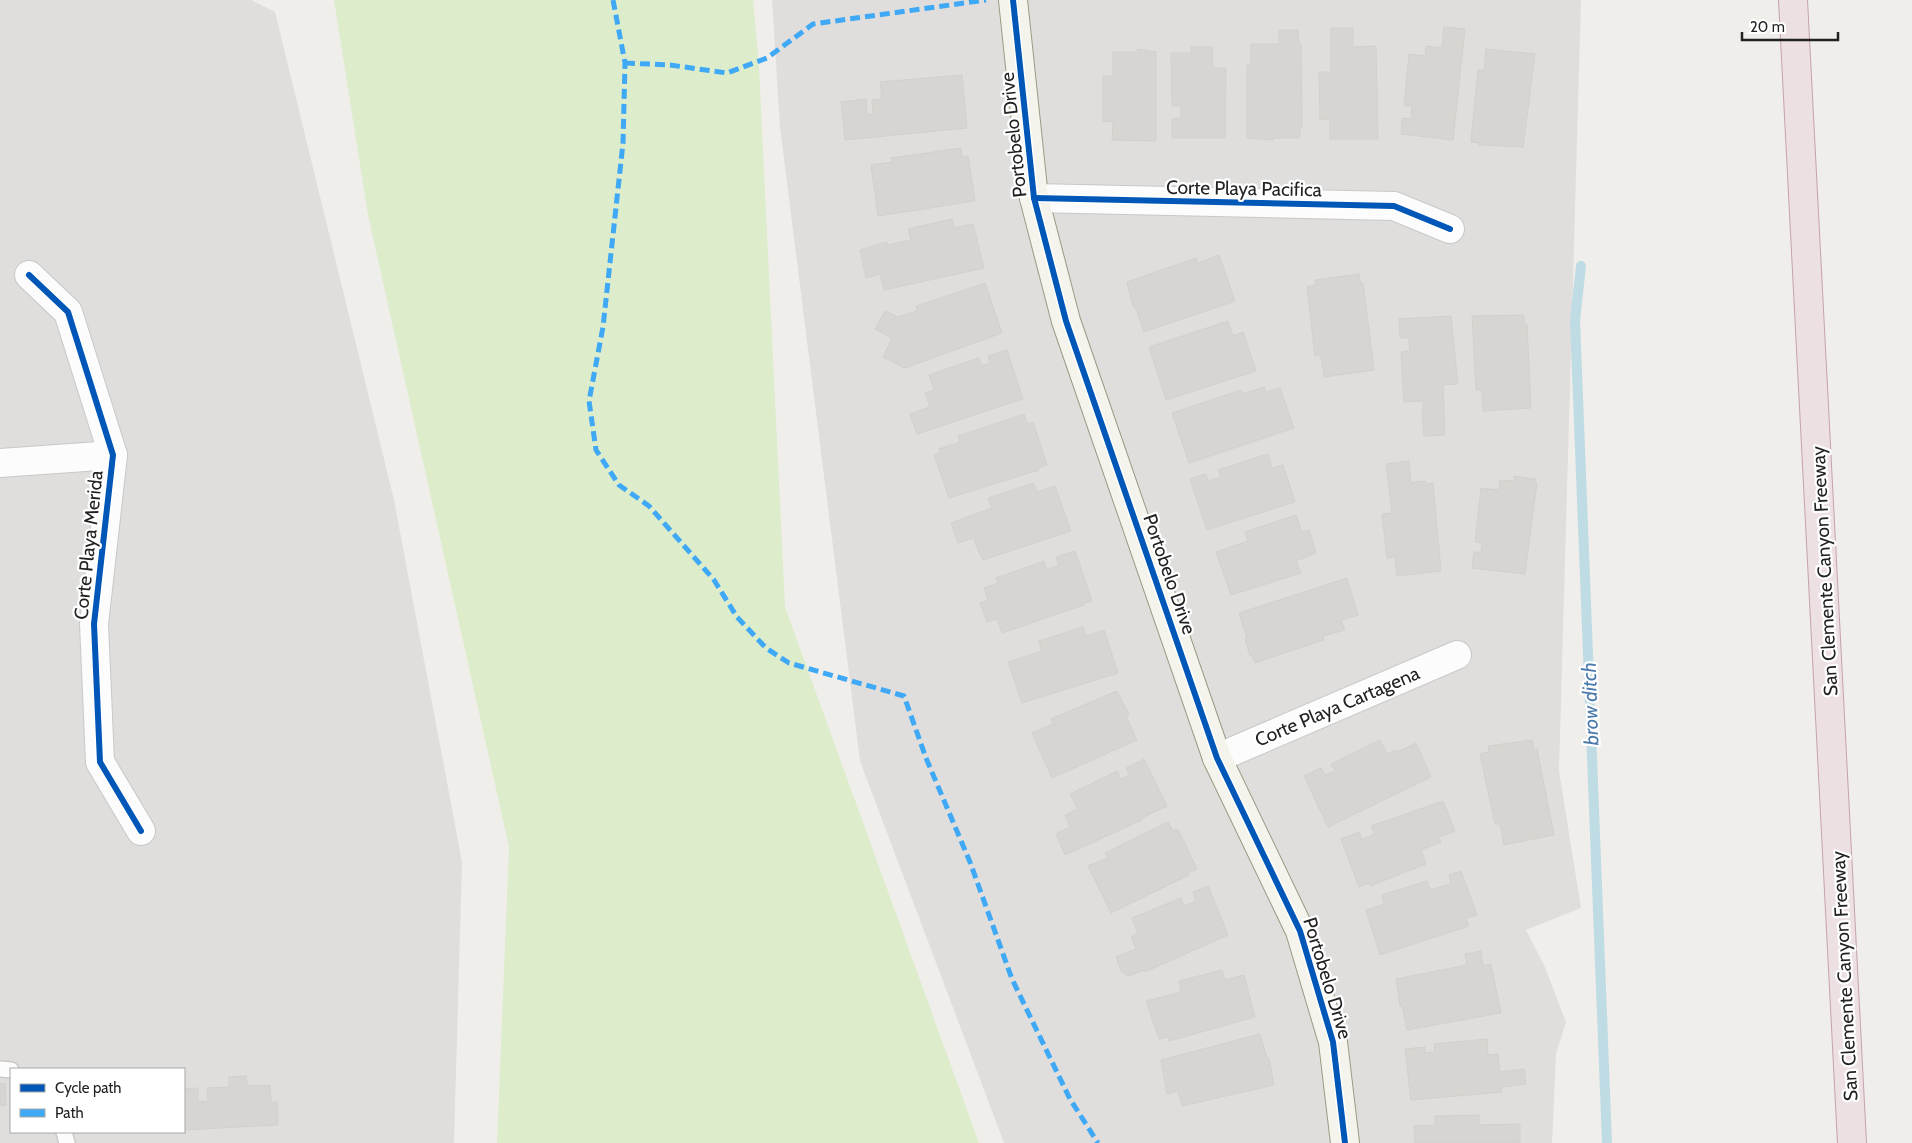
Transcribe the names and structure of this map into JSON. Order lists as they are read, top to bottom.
{
  "streets": {
    "highway": ["San Clemente Canyon Freeway"],
    "street": [
      "Portobelo Drive",
      "Corte Playa Pacifica",
      "Corte Playa Merida",
      "Corte Playa Cartagena"
    ]
  },
  "crossings": [
    ["Portobelo Drive", "Corte Playa Pacifica"],
    ["Portobelo Drive", "Corte Playa Cartagena"]
  ],
  "water": ["brow ditch"],
  "legend": ["Cycle path", "Path"],
  "scale_bar": "20 m"
}
